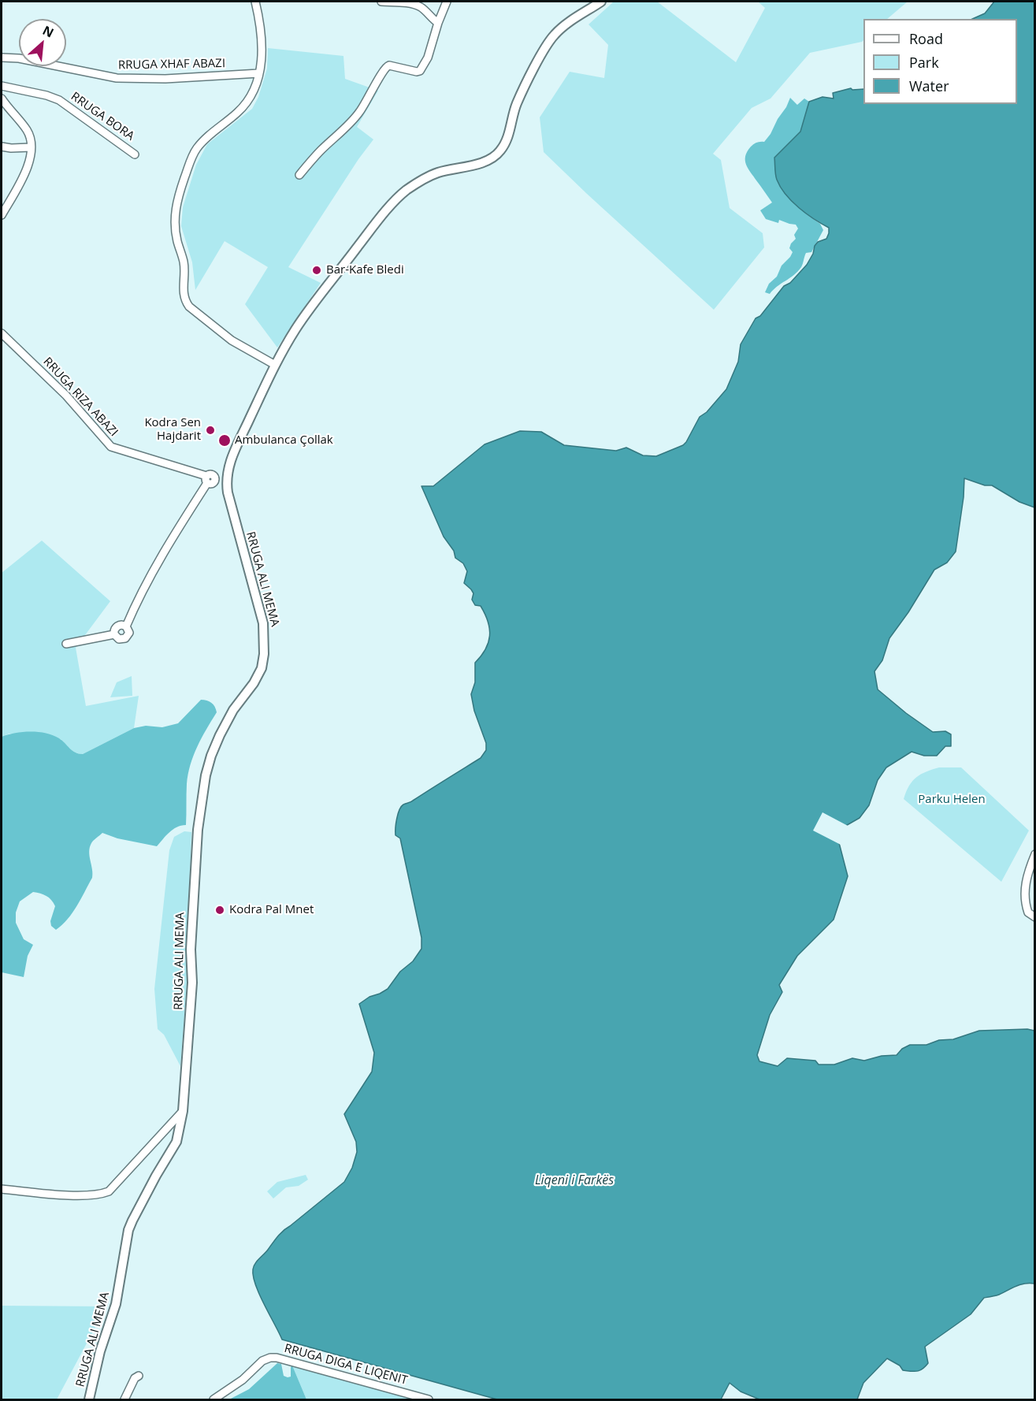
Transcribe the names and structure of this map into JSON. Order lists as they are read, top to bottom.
{
  "streets": {
    "street": [
      "RRUGA XHAF ABAZI",
      "RRUGA BORA",
      "RRUGA RIZA ABAZI",
      "RRUGA ALI MEMA",
      "RRUGA DIGA E LIQENIT"
    ]
  },
  "water": ["Liqeni i Farkës"],
  "parks": ["Parku Helen"],
  "places": [
    "Bar-Kafe Bledi",
    "Kodra Sen Hajdarit",
    "Ambulanca Çollak",
    "Kodra Pal Mnet"
  ],
  "legend": ["Road", "Park", "Water"],
  "north": "top right"
}
